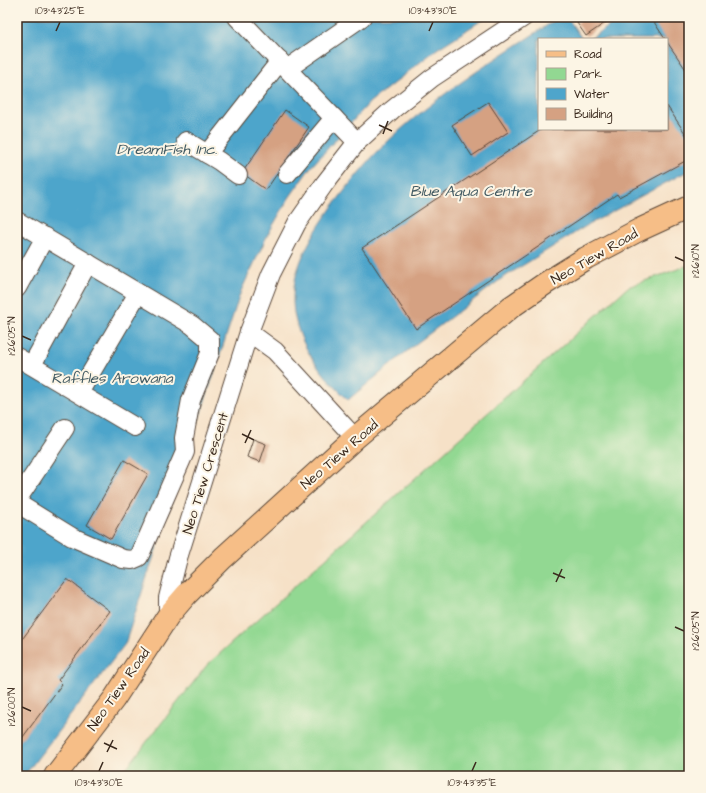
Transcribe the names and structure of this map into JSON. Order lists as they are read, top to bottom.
{
  "streets": {
    "main road": ["Neo Tiew Road"],
    "street": ["Neo Tiew Crescent"]
  },
  "crossings": [
    ["Neo Tiew Road", "Neo Tiew Crescent"]
  ],
  "water": ["DreamFish Inc.", "Blue Aqua Centre", "Raffles Arowana"],
  "legend": [
    "Road",
    "Park",
    "Water",
    "Building"
  ],
  "coordinates": [
    "103°43'25\"E",
    "103°43'30\"E",
    "1°26'10\"N",
    "1°26'05\"N",
    "1°26'00\"N",
    "103°43'35\"E"
  ]
}
